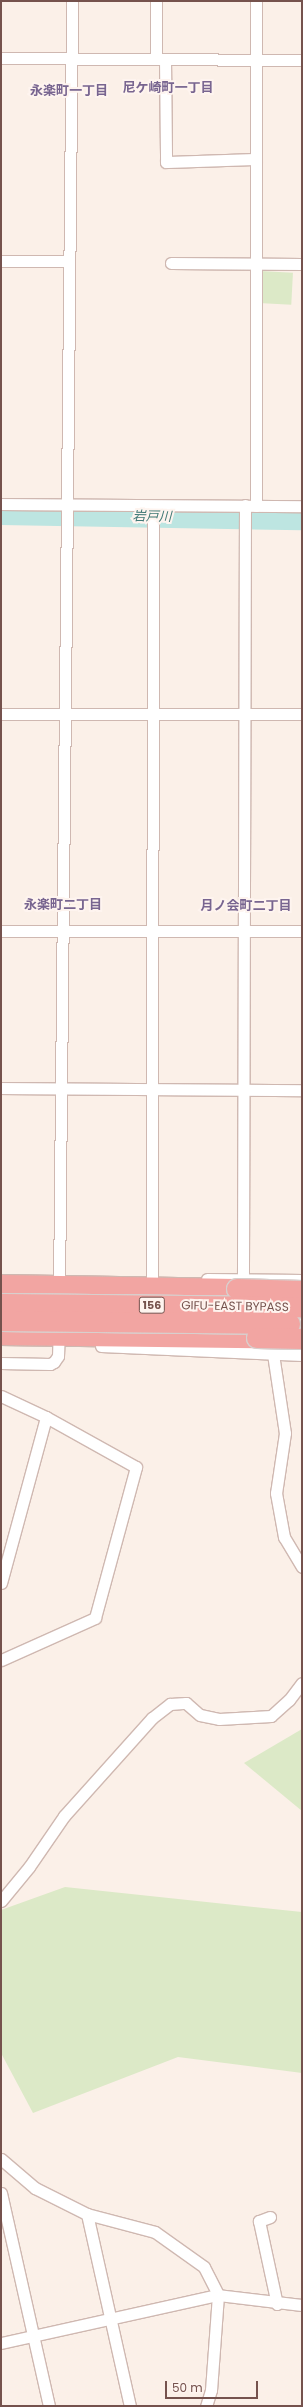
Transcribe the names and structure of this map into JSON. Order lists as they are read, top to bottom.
{
  "streets": {
    "highway": ["156", "GIFU-EAST BYPASS"]
  },
  "districts": [
    "尼ケ崎町一丁目",
    "永楽町一丁目",
    "永楽町二丁目",
    "月ノ会町二丁目"
  ],
  "water": ["岩戸川"],
  "scale_bar": "50 m"
}
